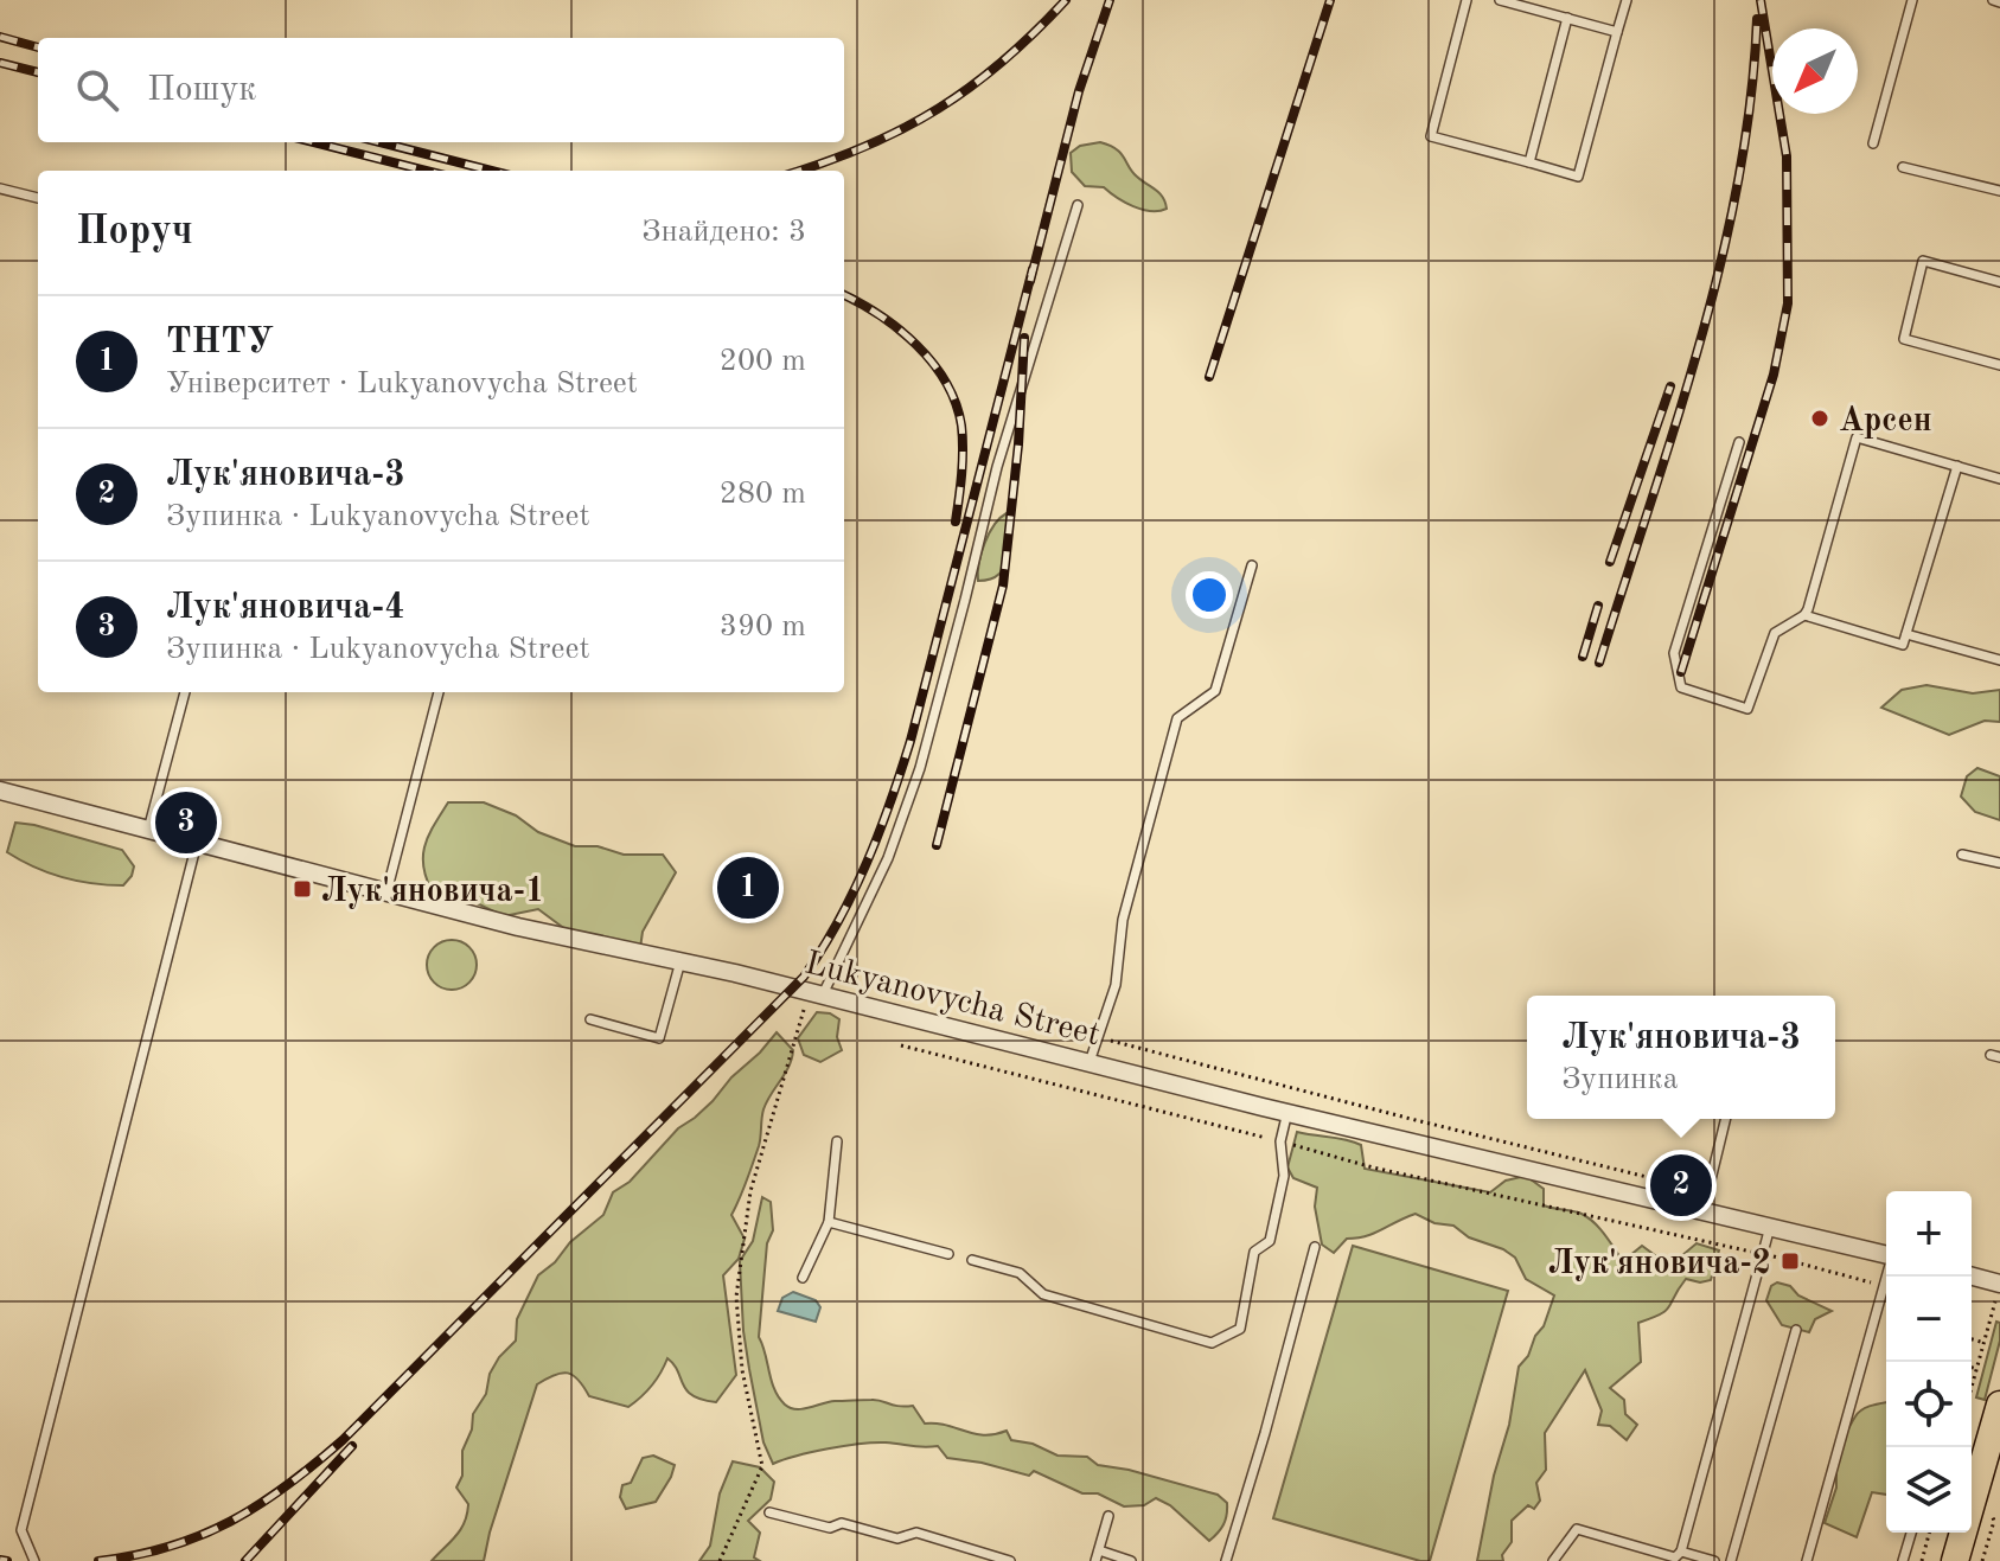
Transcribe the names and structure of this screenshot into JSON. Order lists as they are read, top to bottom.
{
  "streets": {
    "street": ["Lukyanovycha Street"]
  },
  "places": {
    "other": ["Арсен"],
    "transit": ["Лук'яновича-1", "Лук'яновича-2"]
  },
  "north": "bottom left",
  "page": {
    "search": "Пошук",
    "heading": ["Поруч", "Знайдено: 3"],
    "list": [
      {
        "mark": "1",
        "name": "ТНТУ",
        "note": "Університет · Lukyanovycha Street",
        "value": "200 m"
      },
      {
        "mark": "2",
        "name": "Лук'яновича-3",
        "note": "Зупинка · Lukyanovycha Street",
        "value": "280 m"
      },
      {
        "mark": "3",
        "name": "Лук'яновича-4",
        "note": "Зупинка · Lukyanovycha Street",
        "value": "390 m"
      }
    ],
    "pins": ["3", "1", "2"],
    "popup": ["Лук'яновича-3", "Зупинка"],
    "map_buttons": ["+", "−"]
  }
}
